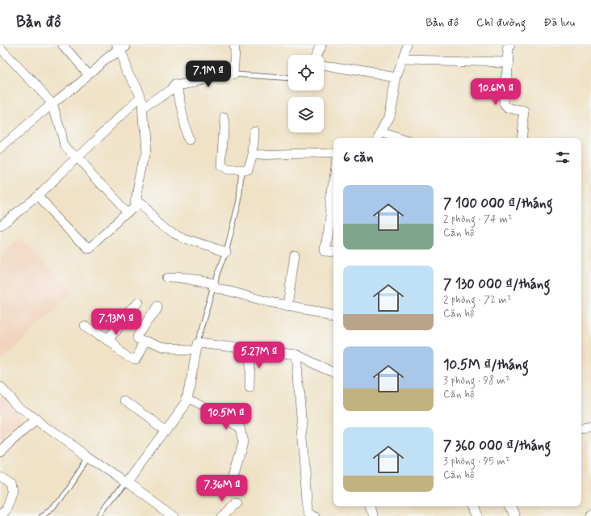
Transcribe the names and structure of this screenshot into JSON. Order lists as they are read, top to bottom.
{
  "page": {
    "header": "Bản đồ",
    "nav": ["Bản đồ", "Chỉ đường", "Đã lưu"],
    "price": [
      "7.1M ₫",
      "10.6M ₫",
      "7.13M ₫",
      "5.27M ₫",
      "10.5M ₫",
      "7.36M ₫"
    ],
    "heading": "6 căn",
    "list": [
      {
        "name": "7 100 000 ₫/tháng",
        "note": "2 phòng · 74 m² · Căn hộ"
      },
      {
        "name": "7 130 000 ₫/tháng",
        "note": "2 phòng · 72 m² · Căn hộ"
      },
      {
        "name": "10.5M ₫/tháng",
        "note": "3 phòng · 98 m² · Căn hộ"
      },
      {
        "name": "7 360 000 ₫/tháng",
        "note": "3 phòng · 95 m² · Căn hộ"
      }
    ]
  }
}
